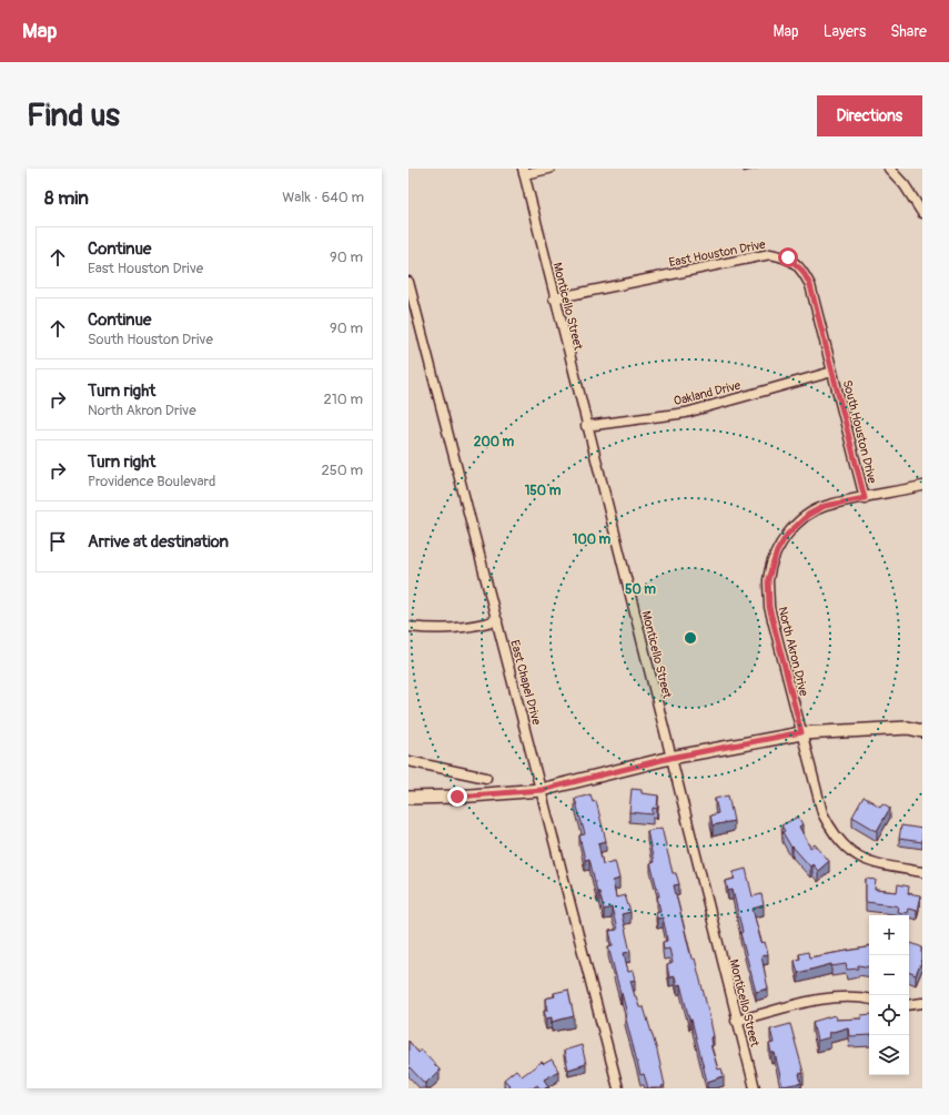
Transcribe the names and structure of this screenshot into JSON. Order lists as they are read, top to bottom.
{
  "streets": {
    "street": [
      "East Houston Drive",
      "Monticello Street",
      "Oakland Drive",
      "South Houston Drive",
      "North Akron Drive",
      "East Chapel Drive"
    ]
  },
  "crossings": [
    ["East Houston Drive", "Monticello Street"],
    ["East Houston Drive", "Oakland Drive"],
    ["East Houston Drive", "South Houston Drive"],
    ["Monticello Street", "Oakland Drive"],
    ["Oakland Drive", "South Houston Drive"],
    ["South Houston Drive", "North Akron Drive"]
  ],
  "page": {
    "header": "Map",
    "nav": ["Map", "Layers", "Share"],
    "buttons": "Directions",
    "title": "Find us",
    "heading": ["8 min", "Walk · 640 m"],
    "list": [
      ["Continue", "East Houston Drive", "90 m"],
      ["Continue", "South Houston Drive", "90 m"],
      ["Turn right", "North Akron Drive", "210 m"],
      ["Turn right", "Providence Boulevard", "250 m"],
      "Arrive at destination"
    ],
    "map_buttons": ["+", "−"]
  },
  "rings": [
    "200 m",
    "150 m",
    "100 m",
    "50 m"
  ]
}
